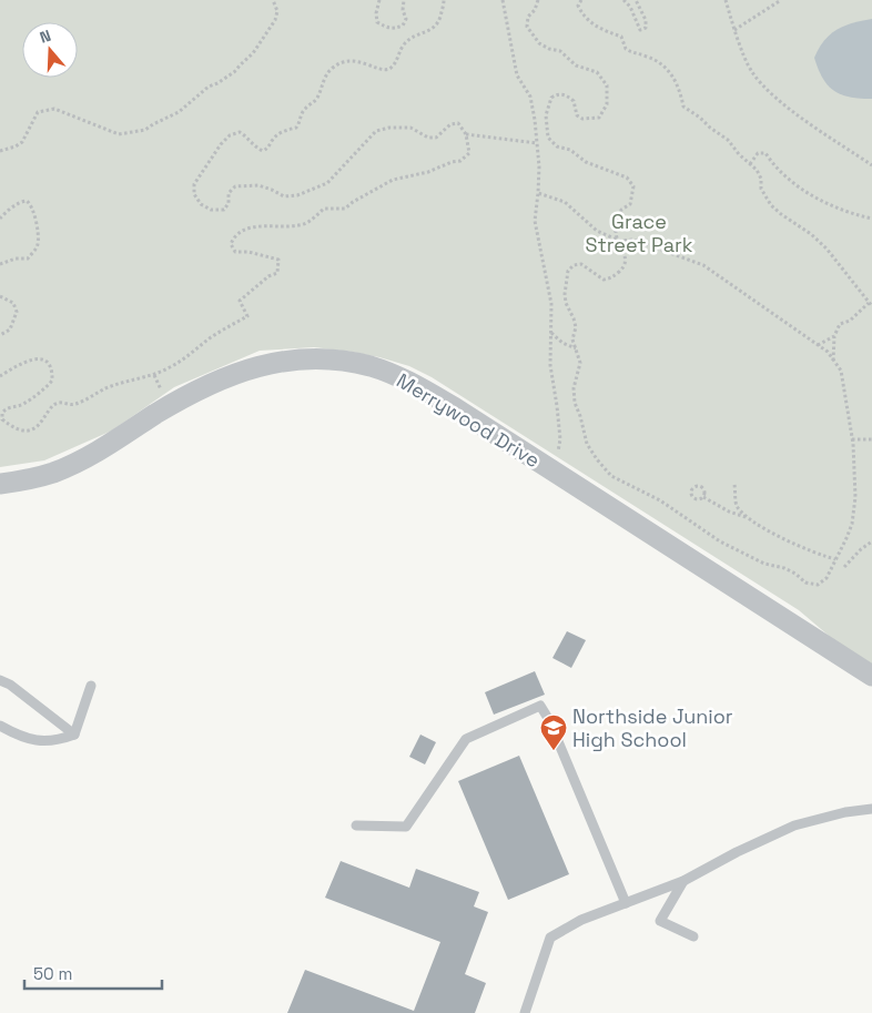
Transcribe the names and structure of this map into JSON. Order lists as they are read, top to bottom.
{
  "streets": {
    "street": ["Merrywood Drive"]
  },
  "parks": ["Grace Street Park"],
  "places": {
    "school or university": ["Northside Junior High School"]
  },
  "scale_bar": "50 m",
  "north": "top"
}
